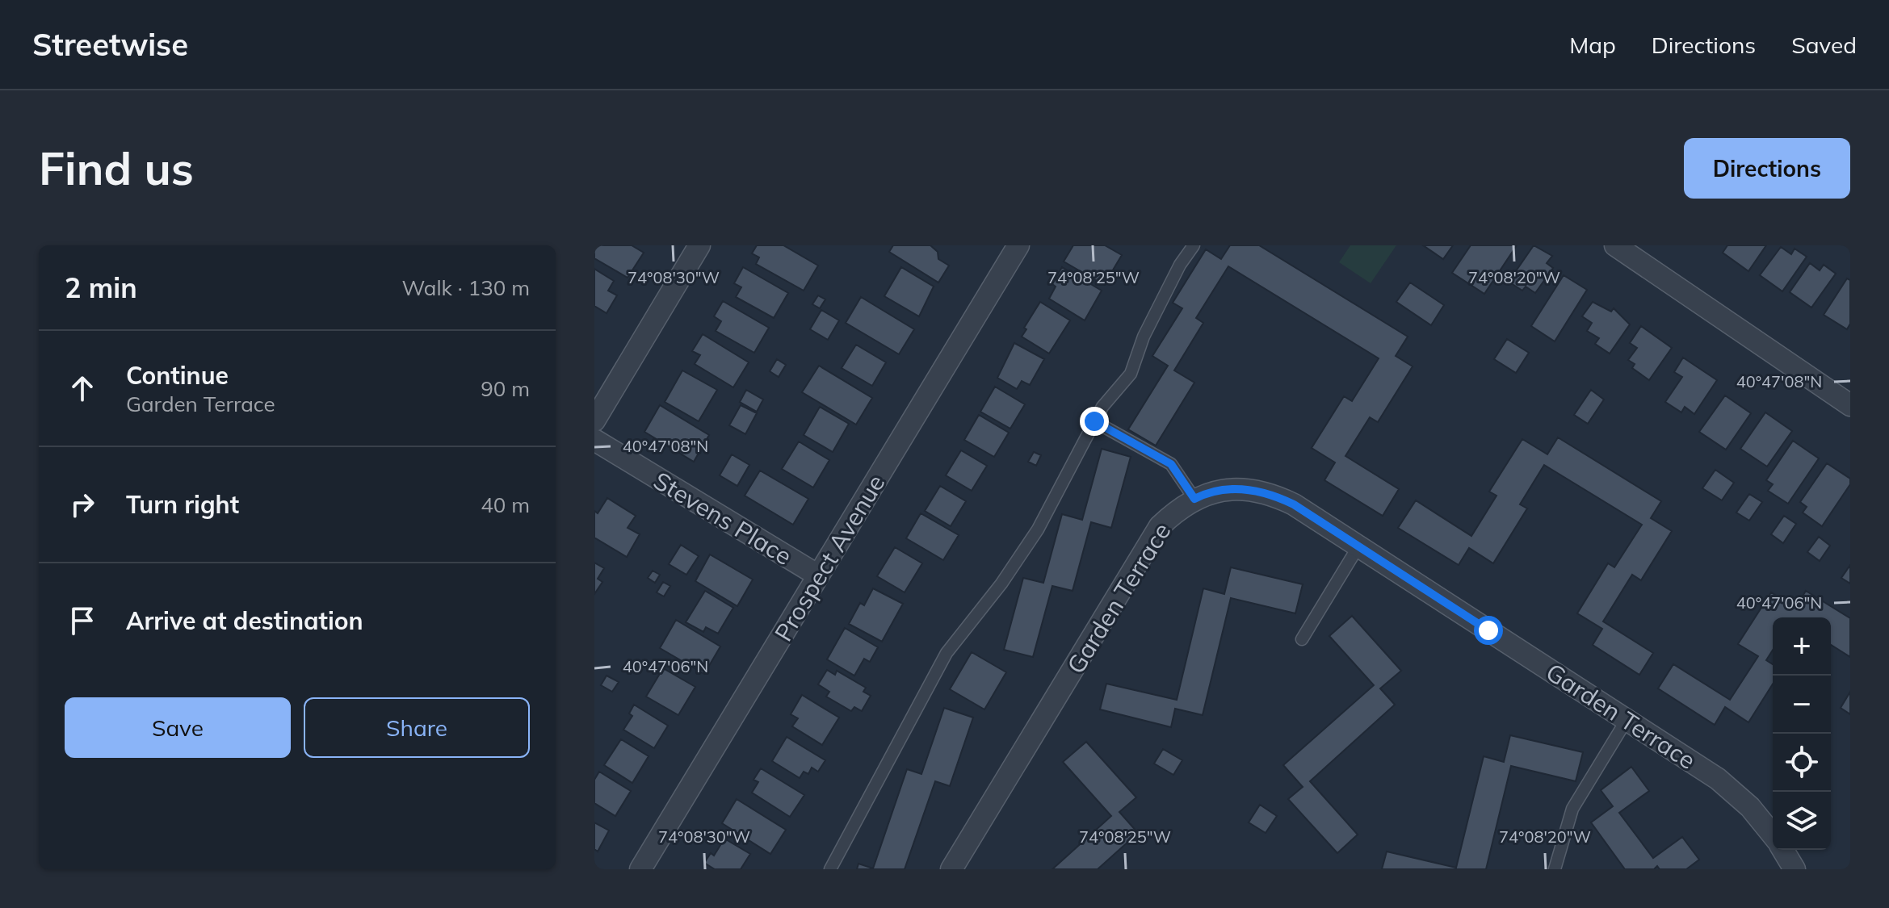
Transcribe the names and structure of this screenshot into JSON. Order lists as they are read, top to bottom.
{
  "streets": {
    "street": ["Stevens Place", "Prospect Avenue", "Garden Terrace"]
  },
  "crossings": [
    ["Stevens Place", "Prospect Avenue"]
  ],
  "page": {
    "header": "Streetwise",
    "nav": ["Map", "Directions", "Saved"],
    "buttons": [
      "Directions",
      ["Save", "Share"]
    ],
    "title": "Find us",
    "heading": ["2 min", "Walk · 130 m"],
    "list": [
      ["Continue", "Garden Terrace", "90 m"],
      ["Turn right", "40 m"],
      "Arrive at destination"
    ],
    "map_buttons": ["+", "−"]
  },
  "coordinates": [
    "74°08'30\"W",
    "74°08'25\"W",
    "74°08'20\"W",
    "40°47'08\"N",
    "40°47'06\"N"
  ]
}
